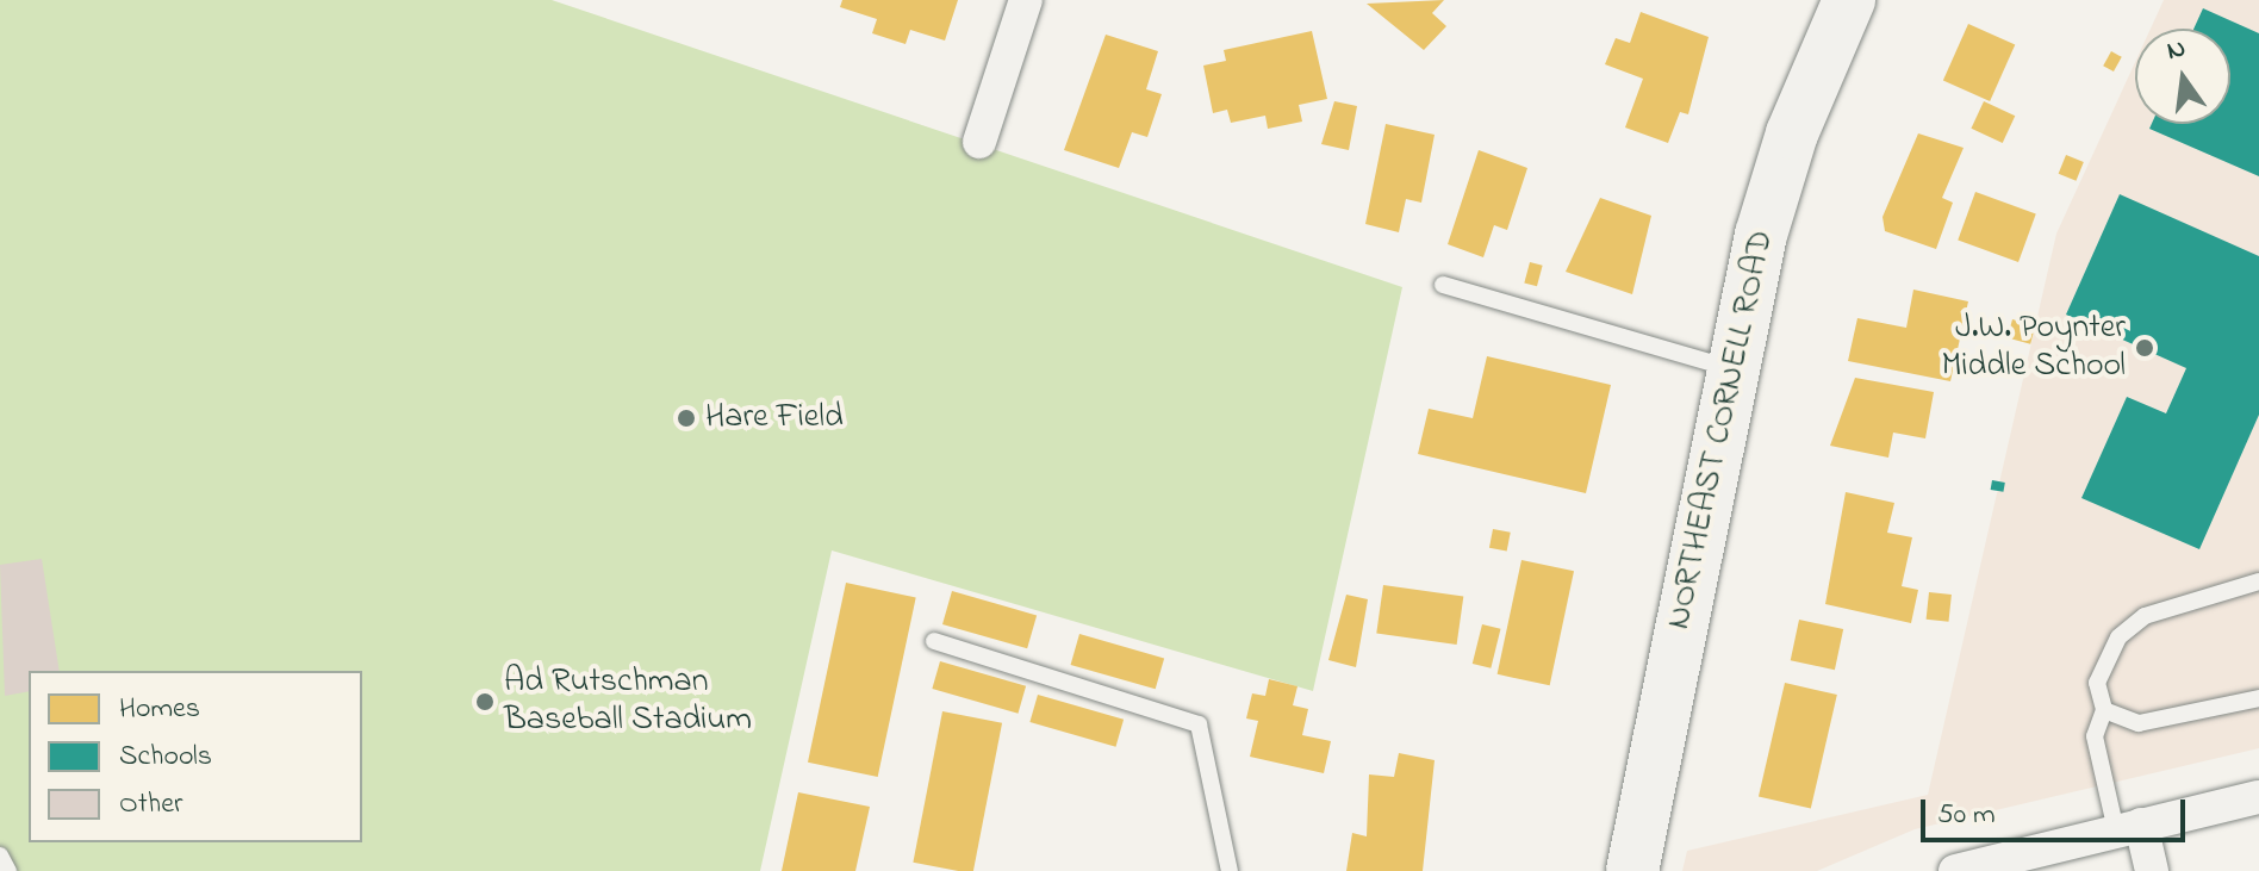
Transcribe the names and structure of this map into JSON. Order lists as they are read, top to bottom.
{
  "streets": {
    "highway": ["NORTHEAST CORNELL ROAD"]
  },
  "places": ["J.W. Poynter Middle School", "Hare Field", "Ad Rutschman Baseball Stadium"],
  "legend": ["Homes", "Schools", "Other"],
  "scale_bar": "50 m",
  "north": "top"
}
